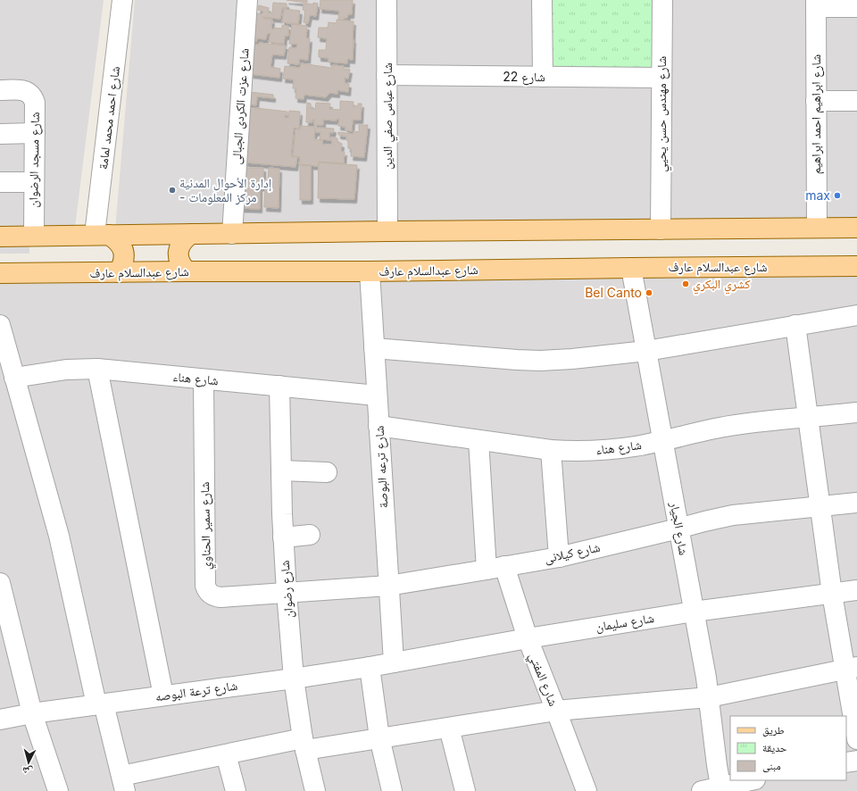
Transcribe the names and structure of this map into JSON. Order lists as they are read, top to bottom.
{
  "streets": {
    "main road": ["شارع عبدالسلام عارف"],
    "street": [
      "شارع 22",
      "شارع عزت الكردى الجبالى",
      "شارع مهندس حسن يحيي",
      "شارع ابراهيم احمد ابراهيم",
      "شارع عباس صفي الدين",
      "شارع احمد محمد لمامة",
      "شارع مسجد الرضوان",
      "شارع هناء",
      "شارع ترعه البوصة",
      "شارع سمير الحناوي",
      "شارع الجيار",
      "شارع كيلانى",
      "شارع رضوان",
      "شارع سليمان",
      "شارع المفتي",
      "شارع ترعة البوصه"
    ]
  },
  "crossings": [
    ["شارع 22", "شارع مهندس حسن يحيي"],
    ["شارع 22", "شارع عباس صفي الدين"],
    ["شارع عبدالسلام عارف", "شارع ترعه البوصة"],
    ["شارع عبدالسلام عارف", "شارع الجيار"],
    ["شارع هناء", "شارع ترعه البوصة"],
    ["شارع هناء", "شارع سمير الحناوي"],
    ["شارع هناء", "شارع الجيار"],
    ["شارع هناء", "شارع رضوان"],
    ["شارع هناء", "شارع المفتي"],
    ["شارع ترعه البوصة", "شارع كيلانى"],
    ["شارع ترعه البوصة", "شارع سليمان"],
    ["شارع ترعه البوصة", "شارع ترعة البوصه"],
    ["شارع سمير الحناوي", "شارع كيلانى"],
    ["شارع سمير الحناوي", "شارع رضوان"],
    ["شارع الجيار", "شارع كيلانى"],
    ["شارع الجيار", "شارع سليمان"],
    ["شارع كيلانى", "شارع رضوان"],
    ["شارع كيلانى", "شارع المفتي"],
    ["شارع رضوان", "شارع ترعة البوصه"],
    ["شارع سليمان", "شارع المفتي"],
    ["شارع سليمان", "شارع ترعة البوصه"]
  ],
  "places": [
    "إدارة الأحوال المدنية - مركز المعلومات",
    "max",
    "كشري البكري",
    "Bel Canto"
  ],
  "legend": ["طريق", "حديقة", "مبنى"],
  "north": "bottom"
}
